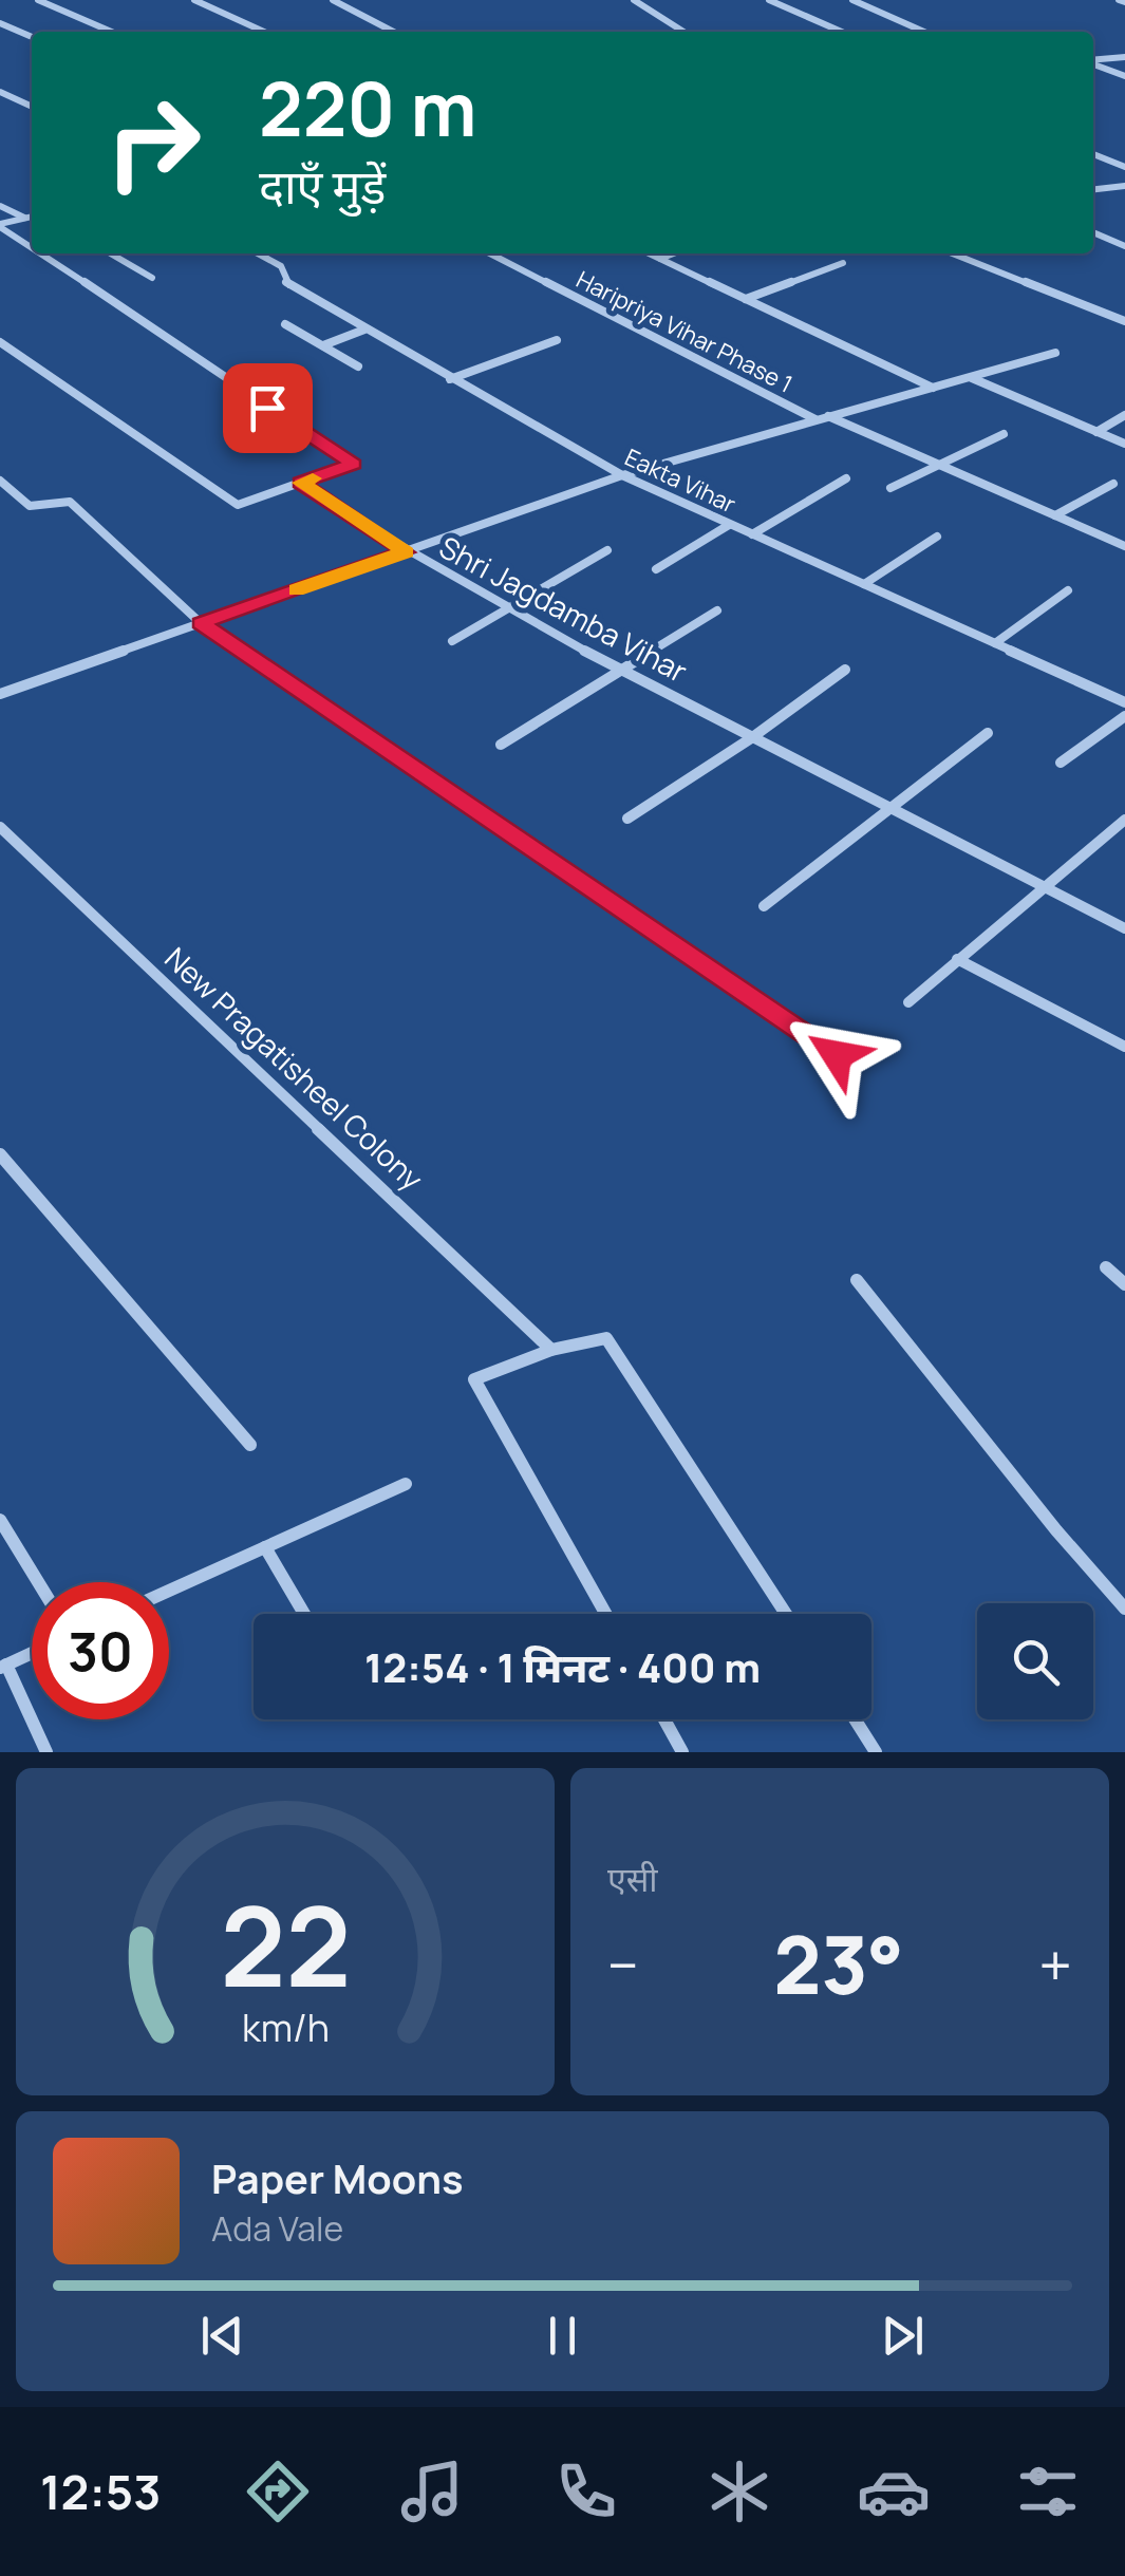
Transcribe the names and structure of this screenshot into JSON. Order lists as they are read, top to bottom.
{
  "streets": {
    "street": [
      "Haripriya Vihar Phase 1",
      "Eakta Vihar",
      "Shri Jagdamba Vihar",
      "New Pragatisheel Colony"
    ]
  },
  "page": {
    "turn": ["220 m", "दाएँ मुड़ें"],
    "limit": "30",
    "trip": "12:54 · 1 मिनट · 400 m",
    "tile": "एसी",
    "heat": ["−", "23°", "+"],
    "song": ["Paper Moons", "Ada Vale"],
    "tabs": "12:53",
    "gauge": ["22", "km/h"]
  }
}
